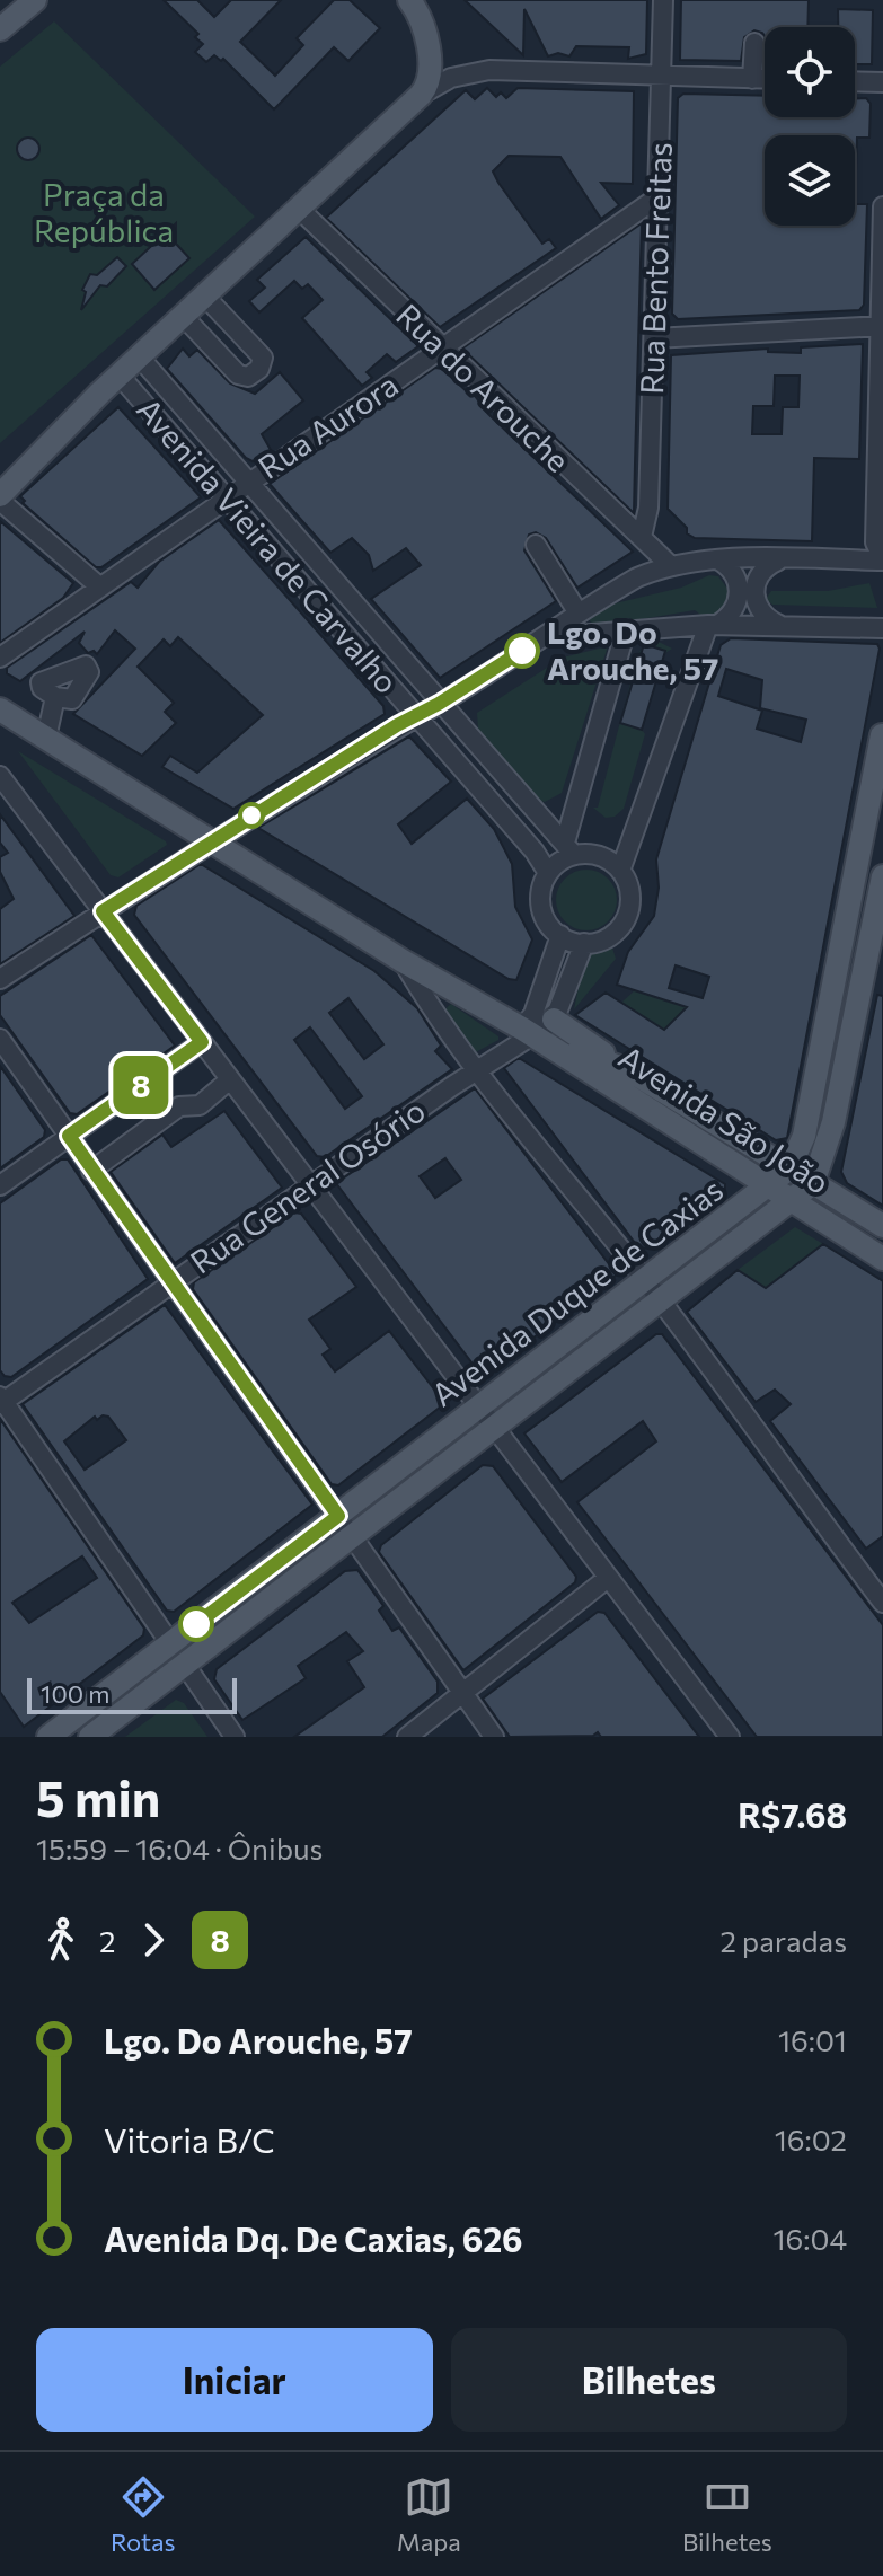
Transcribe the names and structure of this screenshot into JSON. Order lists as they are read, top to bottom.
{
  "streets": {
    "main road": ["Avenida São João", "Avenida Duque de Caxias"],
    "street": [
      "Rua Bento Freitas",
      "Rua do Arouche",
      "Rua Aurora",
      "Avenida Vieira de Carvalho",
      "Rua General Osório"
    ]
  },
  "crossings": [
    ["Rua Bento Freitas", "Rua do Arouche"],
    ["Rua Bento Freitas", "Rua Aurora"],
    ["Rua do Arouche", "Rua Aurora"],
    ["Rua Aurora", "Avenida Vieira de Carvalho"],
    ["Avenida São João", "Rua General Osório"],
    ["Avenida São João", "Avenida Duque de Caxias"]
  ],
  "parks": ["Praça da República"],
  "places": ["Lgo. Do Arouche, 57"],
  "lines": ["bus line 8"],
  "scale_bar": "100 m",
  "page": {
    "on_map": "8",
    "scale": "100 m",
    "heading": ["5 min", "15:59 – 16:04 · Ônibus", "R$7.68"],
    "legs": ["2", "8", "2 paradas"],
    "list": [
      {
        "name": "Lgo. Do Arouche, 57",
        "value": "16:01"
      },
      {
        "name": "Vitoria B/C",
        "value": "16:02"
      },
      {
        "name": "Avenida Dq. De Caxias, 626",
        "value": "16:04"
      }
    ],
    "buttons": ["Iniciar", "Bilhetes"],
    "tabs": ["Rotas", "Mapa", "Bilhetes"]
  }
}
